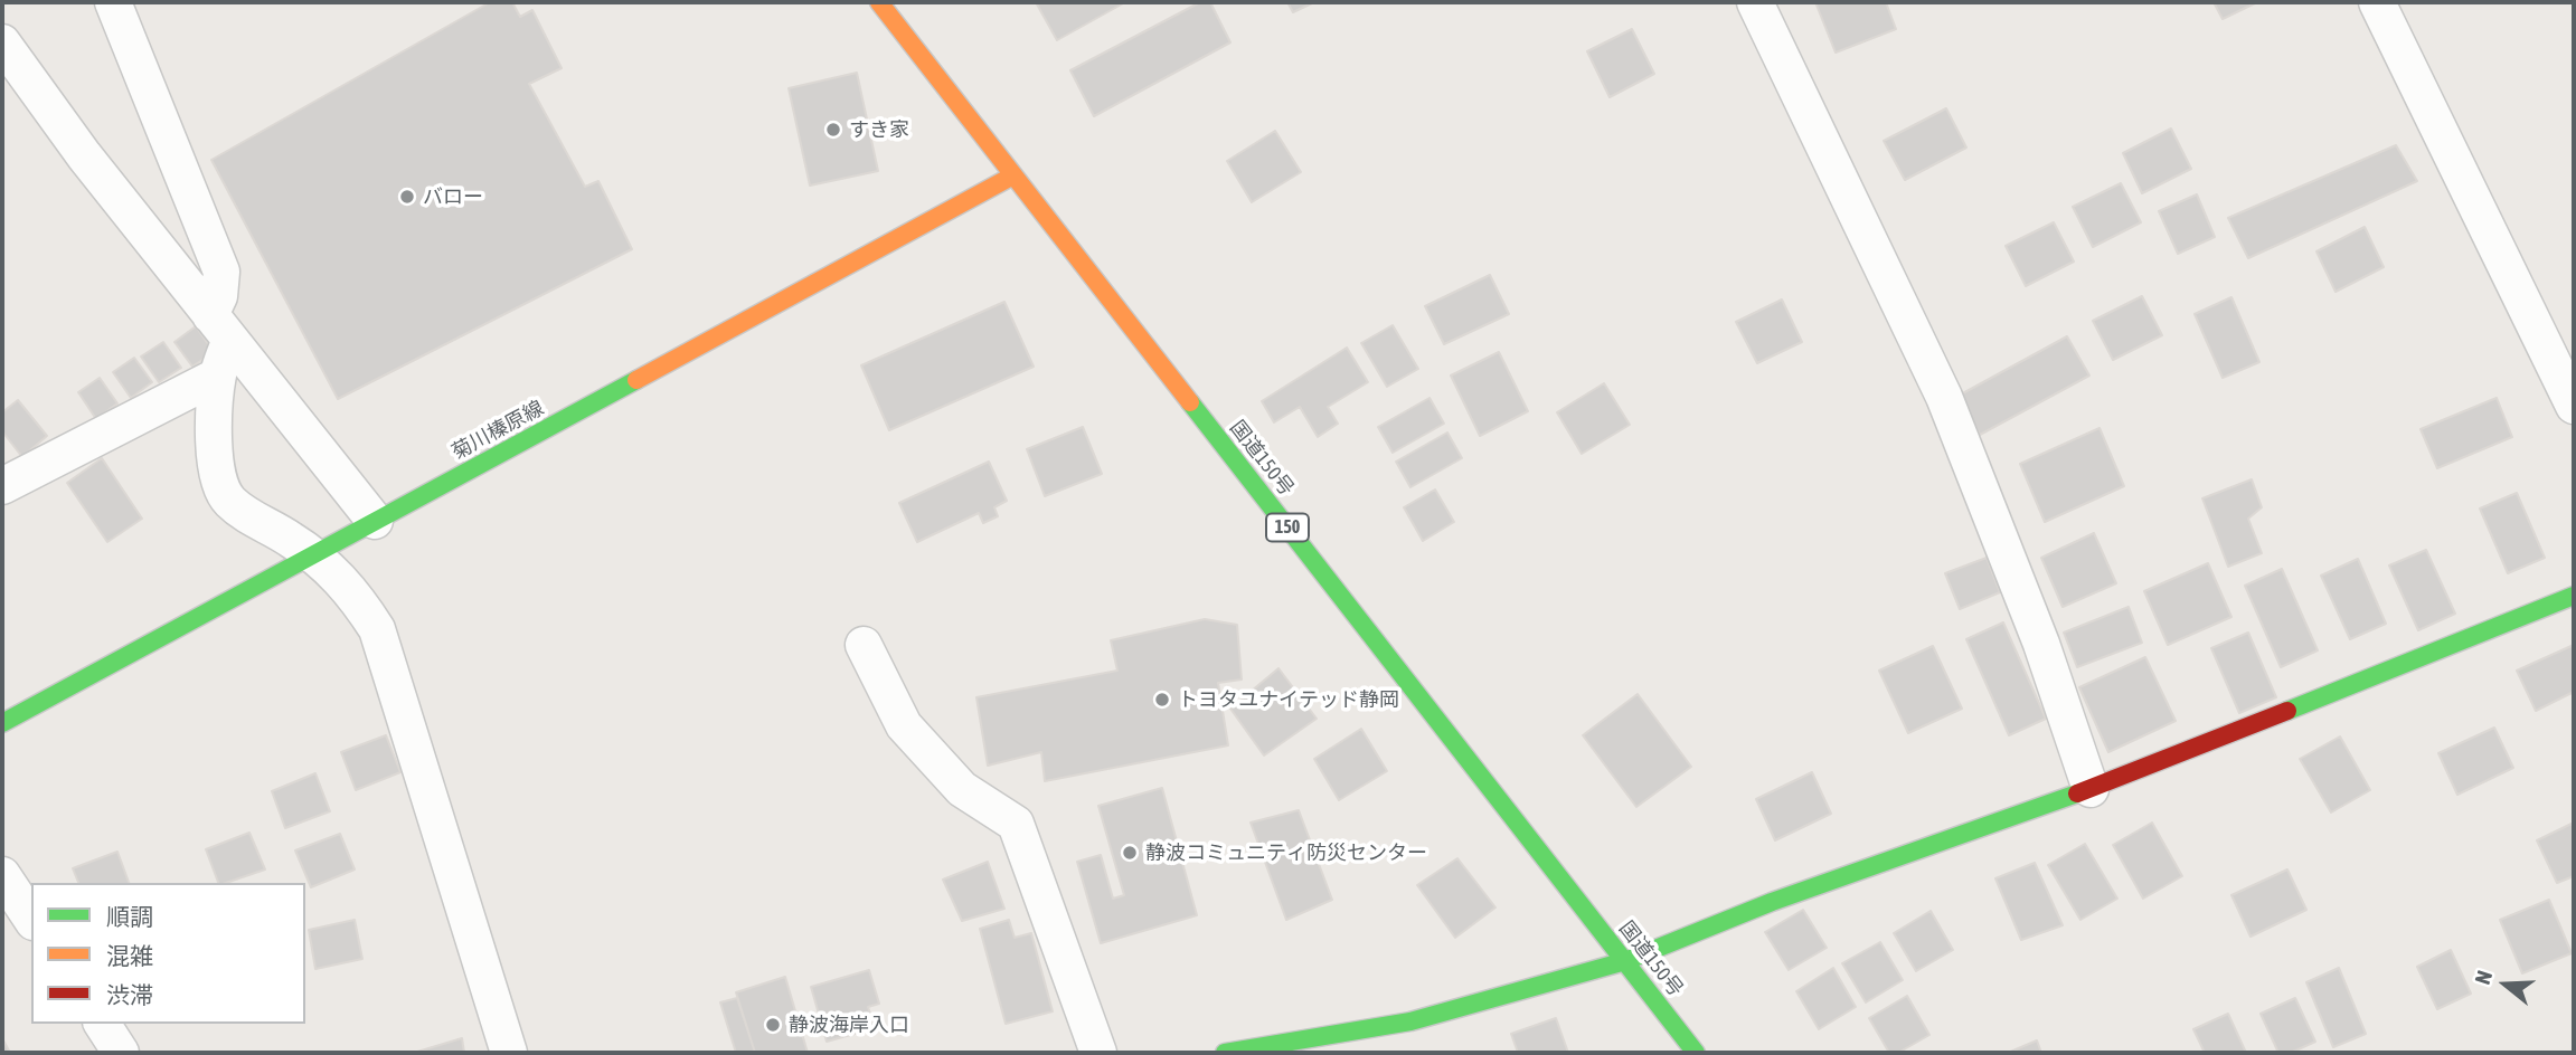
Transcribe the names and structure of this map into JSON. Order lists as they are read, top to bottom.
{
  "streets": {
    "main road": ["菊川榛原線", "国道150号", "150"]
  },
  "crossings": [
    ["菊川榛原線", "国道150号"]
  ],
  "places": [
    "すき家",
    "バロー",
    "トヨタユナイテッド静岡",
    "静波コミュニティ防災センター",
    "静波海岸入口"
  ],
  "legend": ["順調", "混雑", "渋滞"],
  "north": "left"
}
